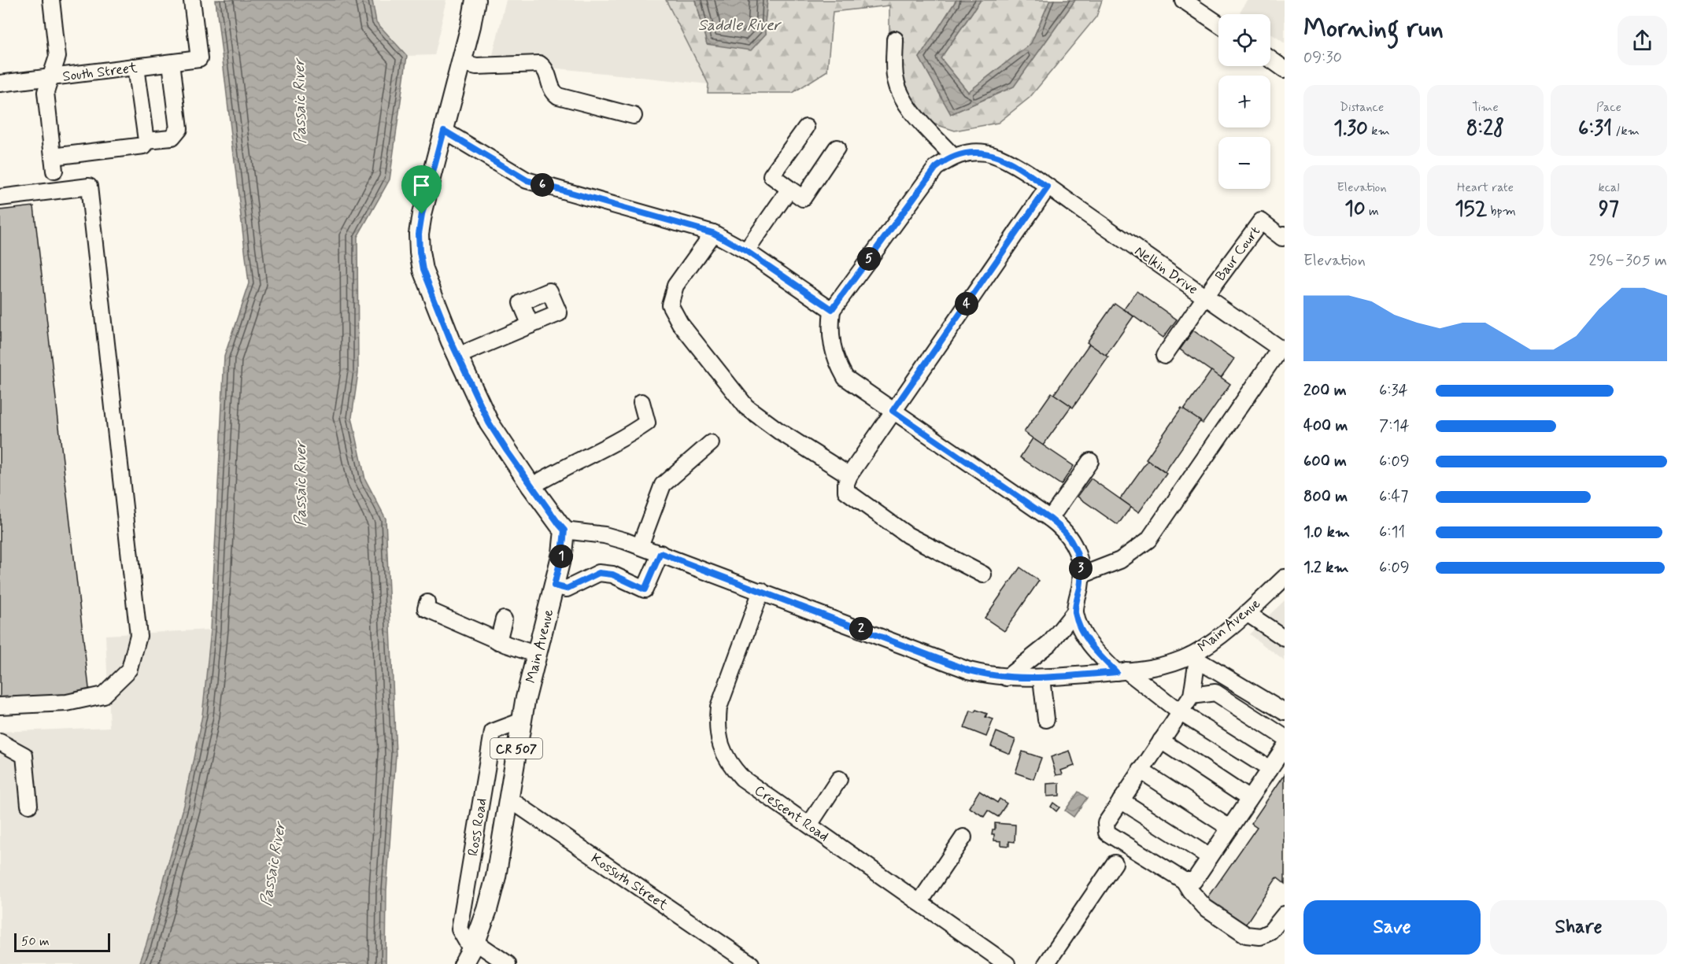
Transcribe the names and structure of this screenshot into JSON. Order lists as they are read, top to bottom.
{
  "streets": {
    "main road": ["Main Avenue", "CR 507"],
    "street": [
      "South Street",
      "Baur Court",
      "Nelkin Drive",
      "Crescent Road",
      "Ross Road",
      "Kossuth Street"
    ]
  },
  "crossings": [
    ["Baur Court", "Nelkin Drive"],
    ["Main Avenue", "Crescent Road"],
    ["Main Avenue", "Ross Road"],
    ["Main Avenue", "Kossuth Street"]
  ],
  "water": ["Saddle River", "Passaic River"],
  "scale_bar": "50 m",
  "page": {
    "heading": ["Morning run", "09:30"],
    "map_buttons": ["+", "−"],
    "stats": [
      ["Distance", "1.30 km"],
      ["Time", "8:28"],
      ["Pace", "6:31 /km"],
      ["Elevation", "10 m"],
      ["Heart rate", "152 bpm"],
      ["kcal", "97"]
    ],
    "pins": [
      "6",
      "5",
      "4",
      "1",
      "3",
      "2"
    ],
    "chart": ["Elevation", "296–305 m"],
    "list": [
      {
        "name": "200 m",
        "note": "6:34"
      },
      {
        "name": "400 m",
        "note": "7:14"
      },
      {
        "name": "600 m",
        "note": "6:09"
      },
      {
        "name": "800 m",
        "note": "6:47"
      },
      {
        "name": "1.0 km",
        "note": "6:11"
      },
      {
        "name": "1.2 km",
        "note": "6:09"
      }
    ],
    "buttons": ["Save", "Share"],
    "scale": "50 m"
  }
}
